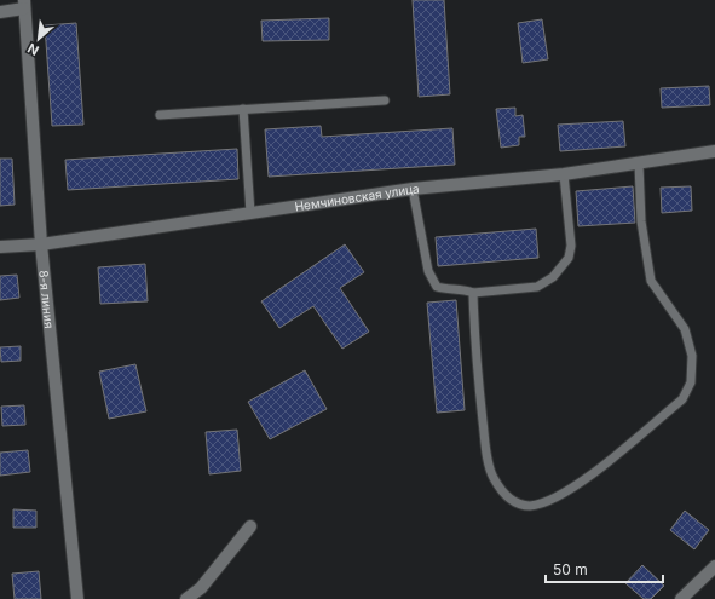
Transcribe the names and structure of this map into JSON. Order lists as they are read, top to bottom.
{
  "streets": {
    "street": ["Немчиновская улица", "8-я линия"]
  },
  "crossings": [
    ["Немчиновская улица", "8-я линия"]
  ],
  "scale_bar": "50 m",
  "north": "bottom left"
}
